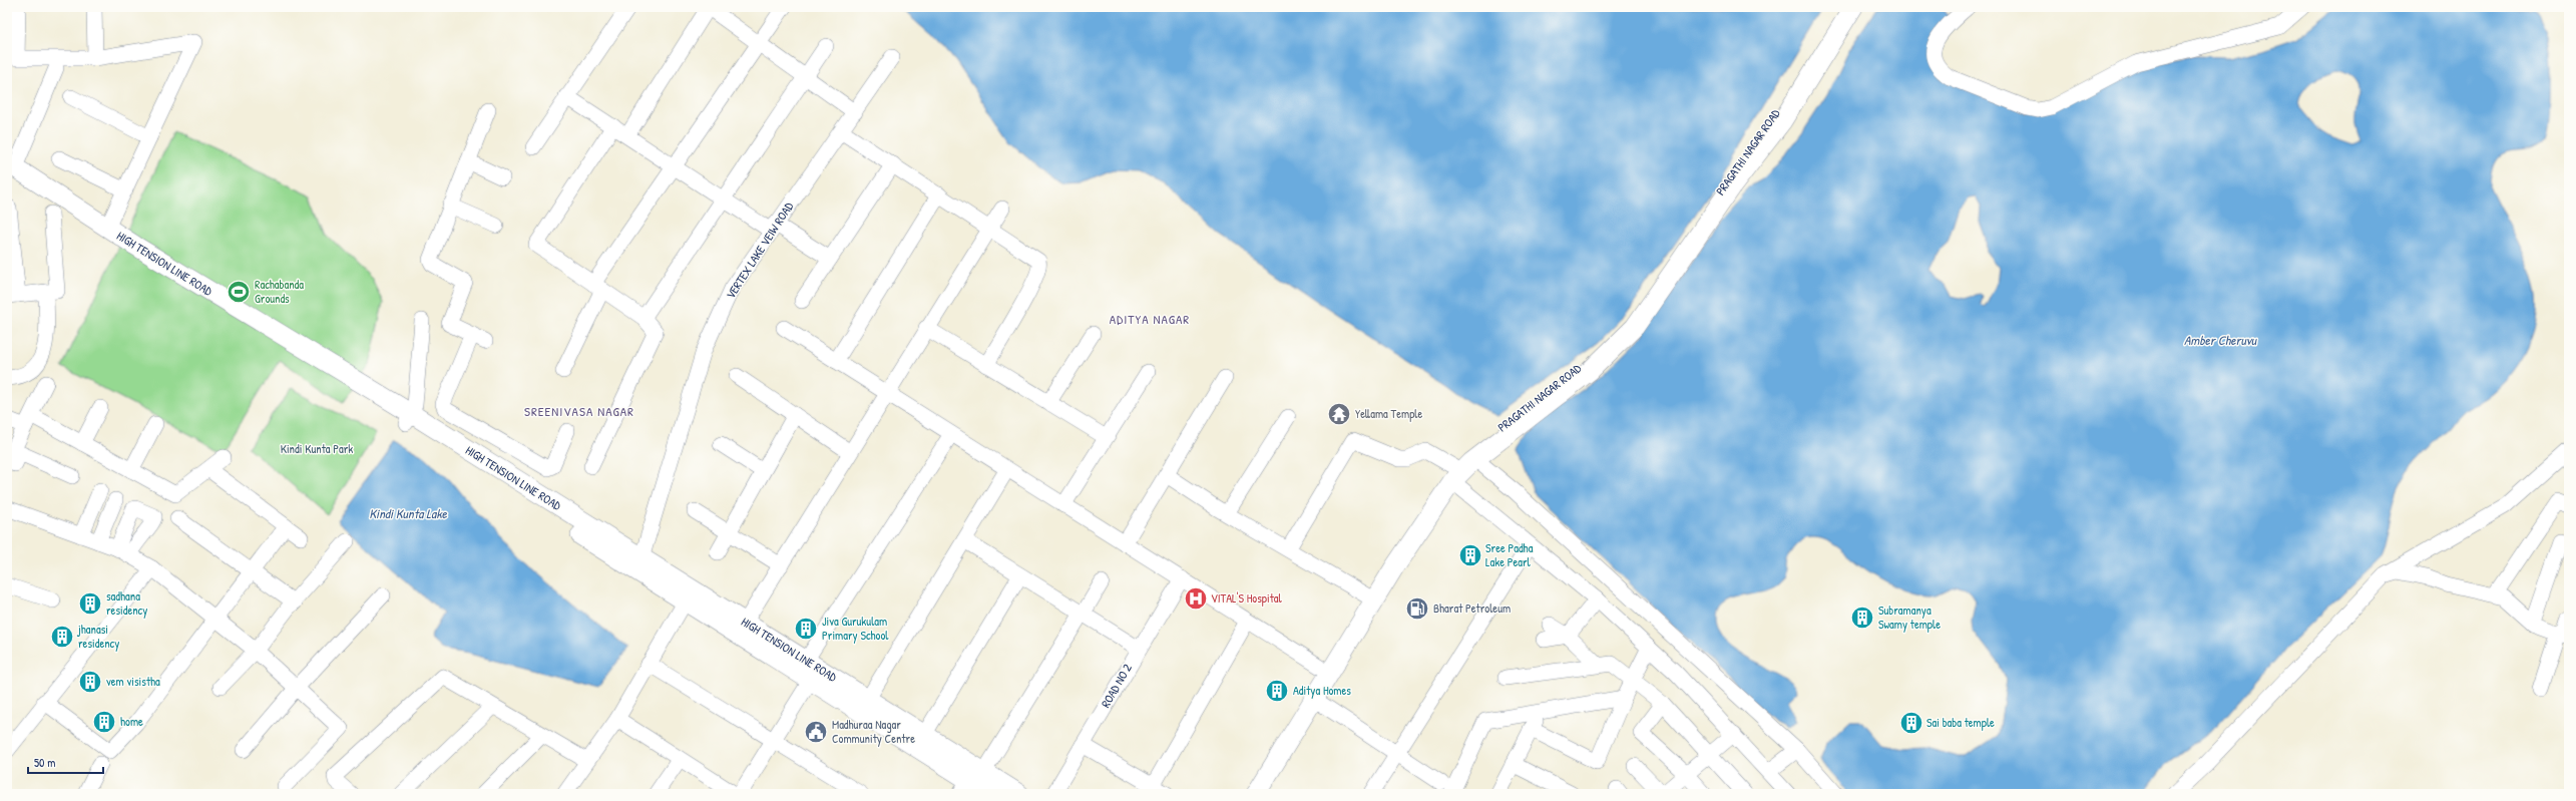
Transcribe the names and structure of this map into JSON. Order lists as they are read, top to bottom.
{
  "streets": {
    "main road": ["PRAGATHI NAGAR ROAD", "HIGH TENSION LINE ROAD"],
    "street": ["VERTEX LAKE VEIW ROAD", "ROAD NO 2"]
  },
  "crossings": [
    ["VERTEX LAKE VEIW ROAD", "HIGH TENSION LINE ROAD"]
  ],
  "districts": ["ADITYA NAGAR", "SREENIVASA NAGAR"],
  "water": ["Amber Cheruvu", "Kindi Kunta Lake"],
  "parks": ["Kindi Kunta Park"],
  "places": {
    "sports": ["Rachabanda Grounds"],
    "temple": ["Yellama Temple"],
    "building": [
      "Sree Padha Lake Pearl",
      "sadhana residency",
      "Subramanya Swamy temple",
      "Jiva Gurukulam Primary School",
      "jhanasi residency",
      "vem visistha",
      "Aditya Homes",
      "home",
      "Sai baba temple"
    ],
    "hospital": ["VITAL'S Hospital"],
    "fuel station": ["Bharat Petroleum"],
    "public building": ["Madhuraa Nagar Community Centre"]
  },
  "scale_bar": "50 m"
}
